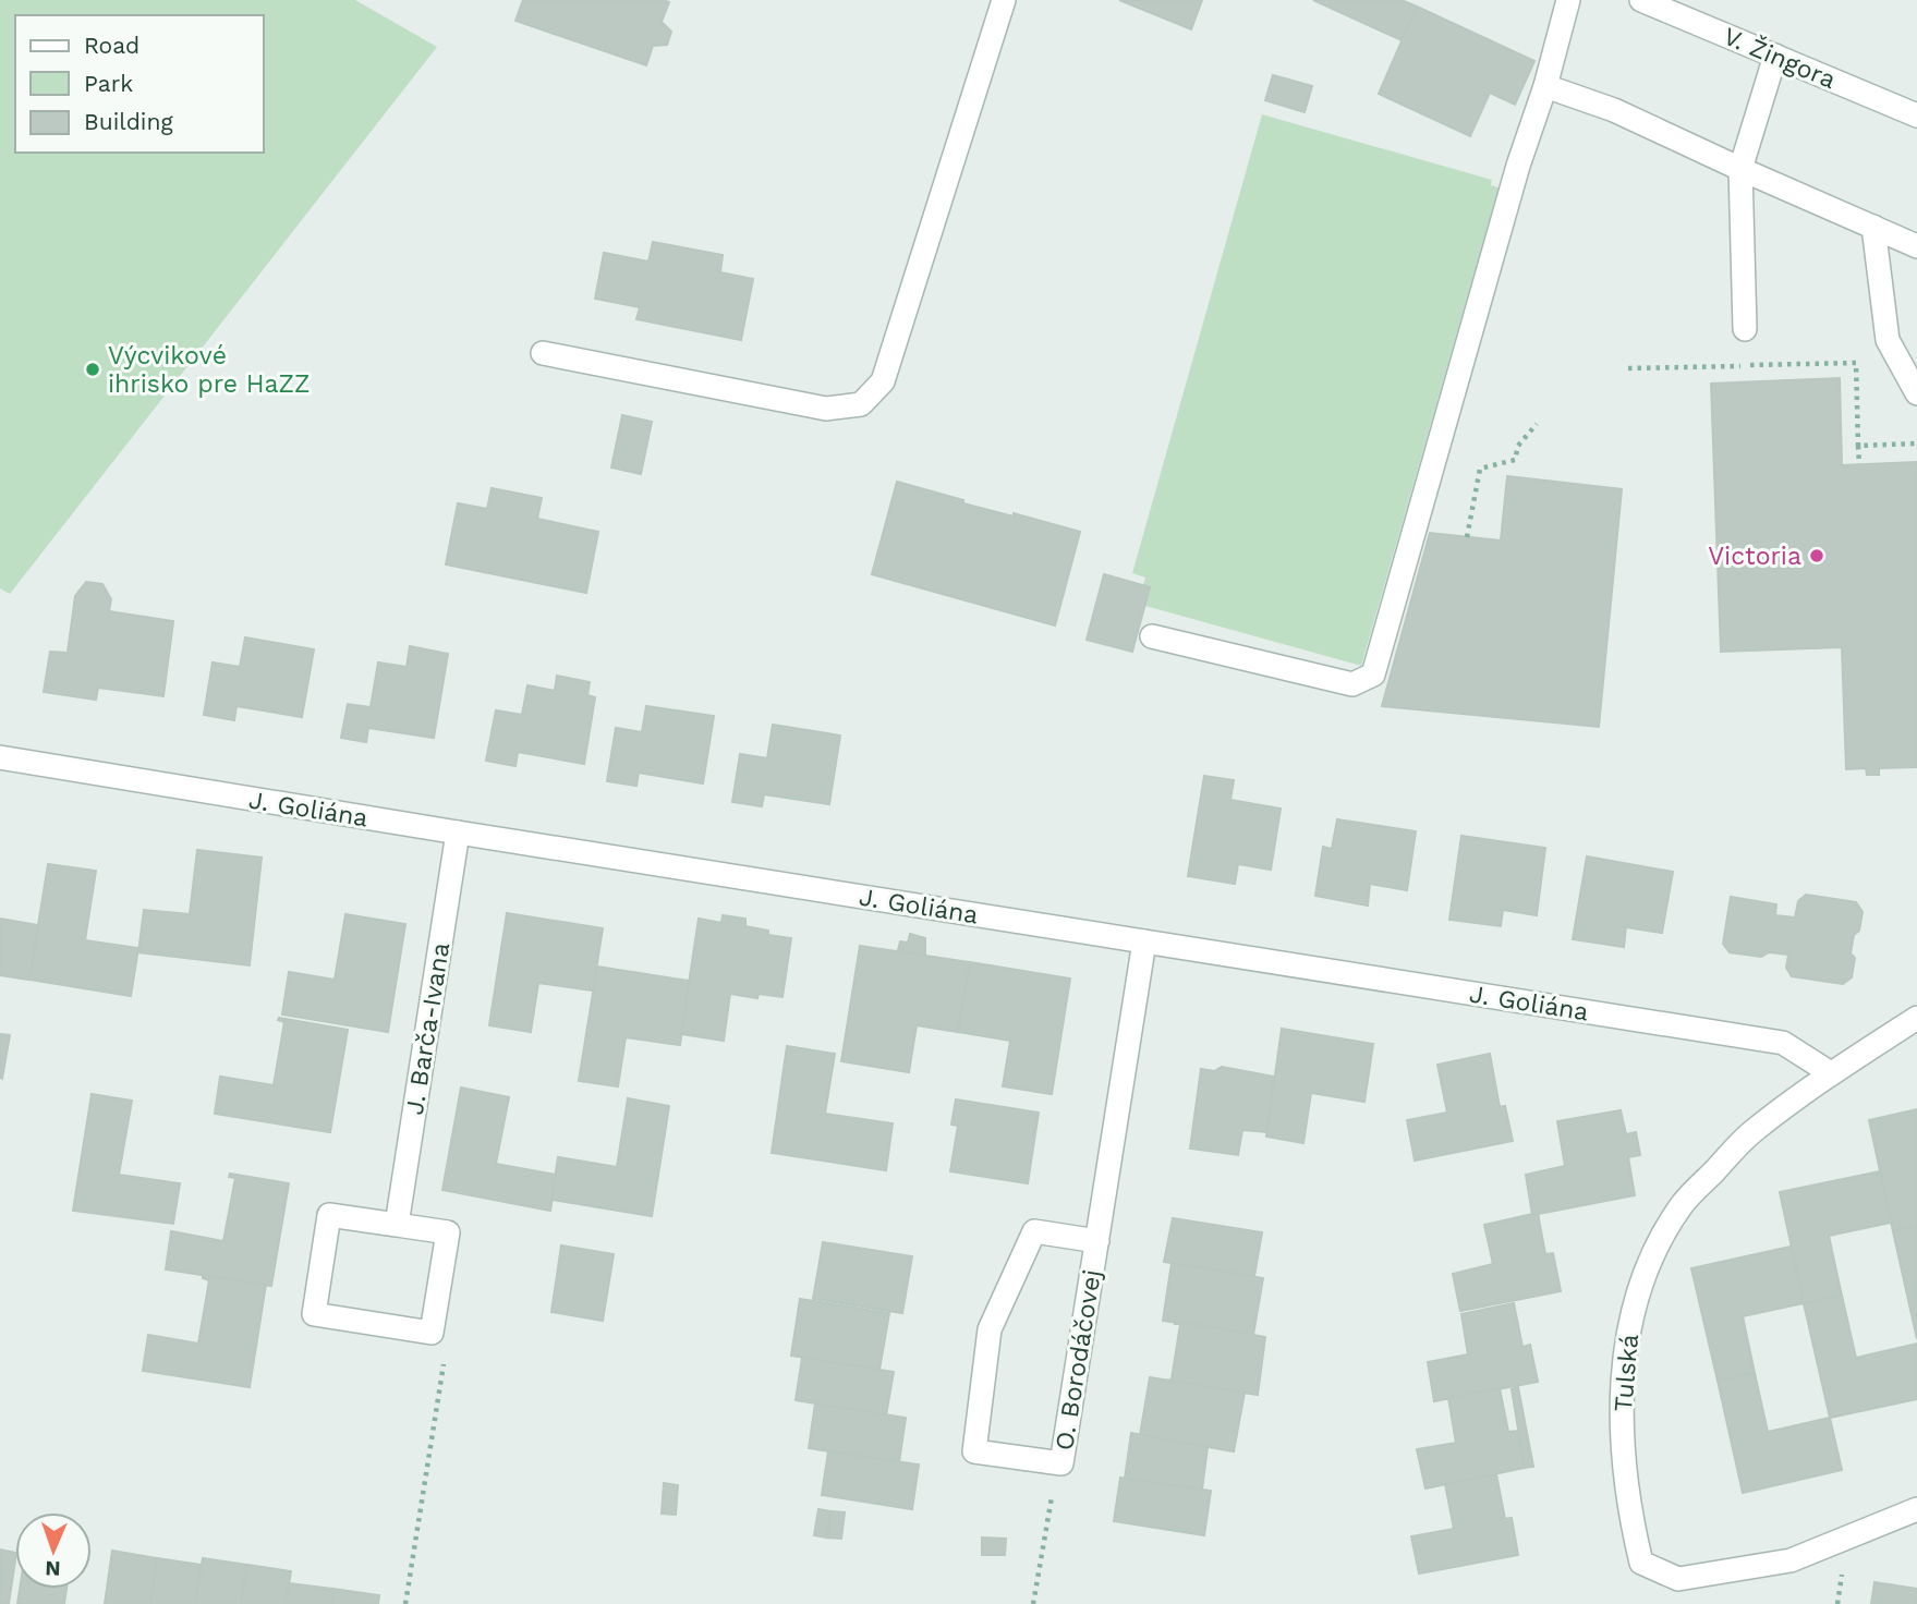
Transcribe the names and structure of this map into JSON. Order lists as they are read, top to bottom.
{
  "streets": {
    "street": [
      "V. Žingora",
      "J. Goliána",
      "J. Barča-Ivana",
      "O. Borodáčovej",
      "Tulská"
    ]
  },
  "crossings": [
    ["J. Goliána", "J. Barča-Ivana"],
    ["J. Goliána", "O. Borodáčovej"],
    ["J. Goliána", "Tulská"]
  ],
  "places": ["Výcvikové ihrisko pre HaZZ", "Victoria"],
  "legend": ["Road", "Park", "Building"],
  "north": "bottom"
}
